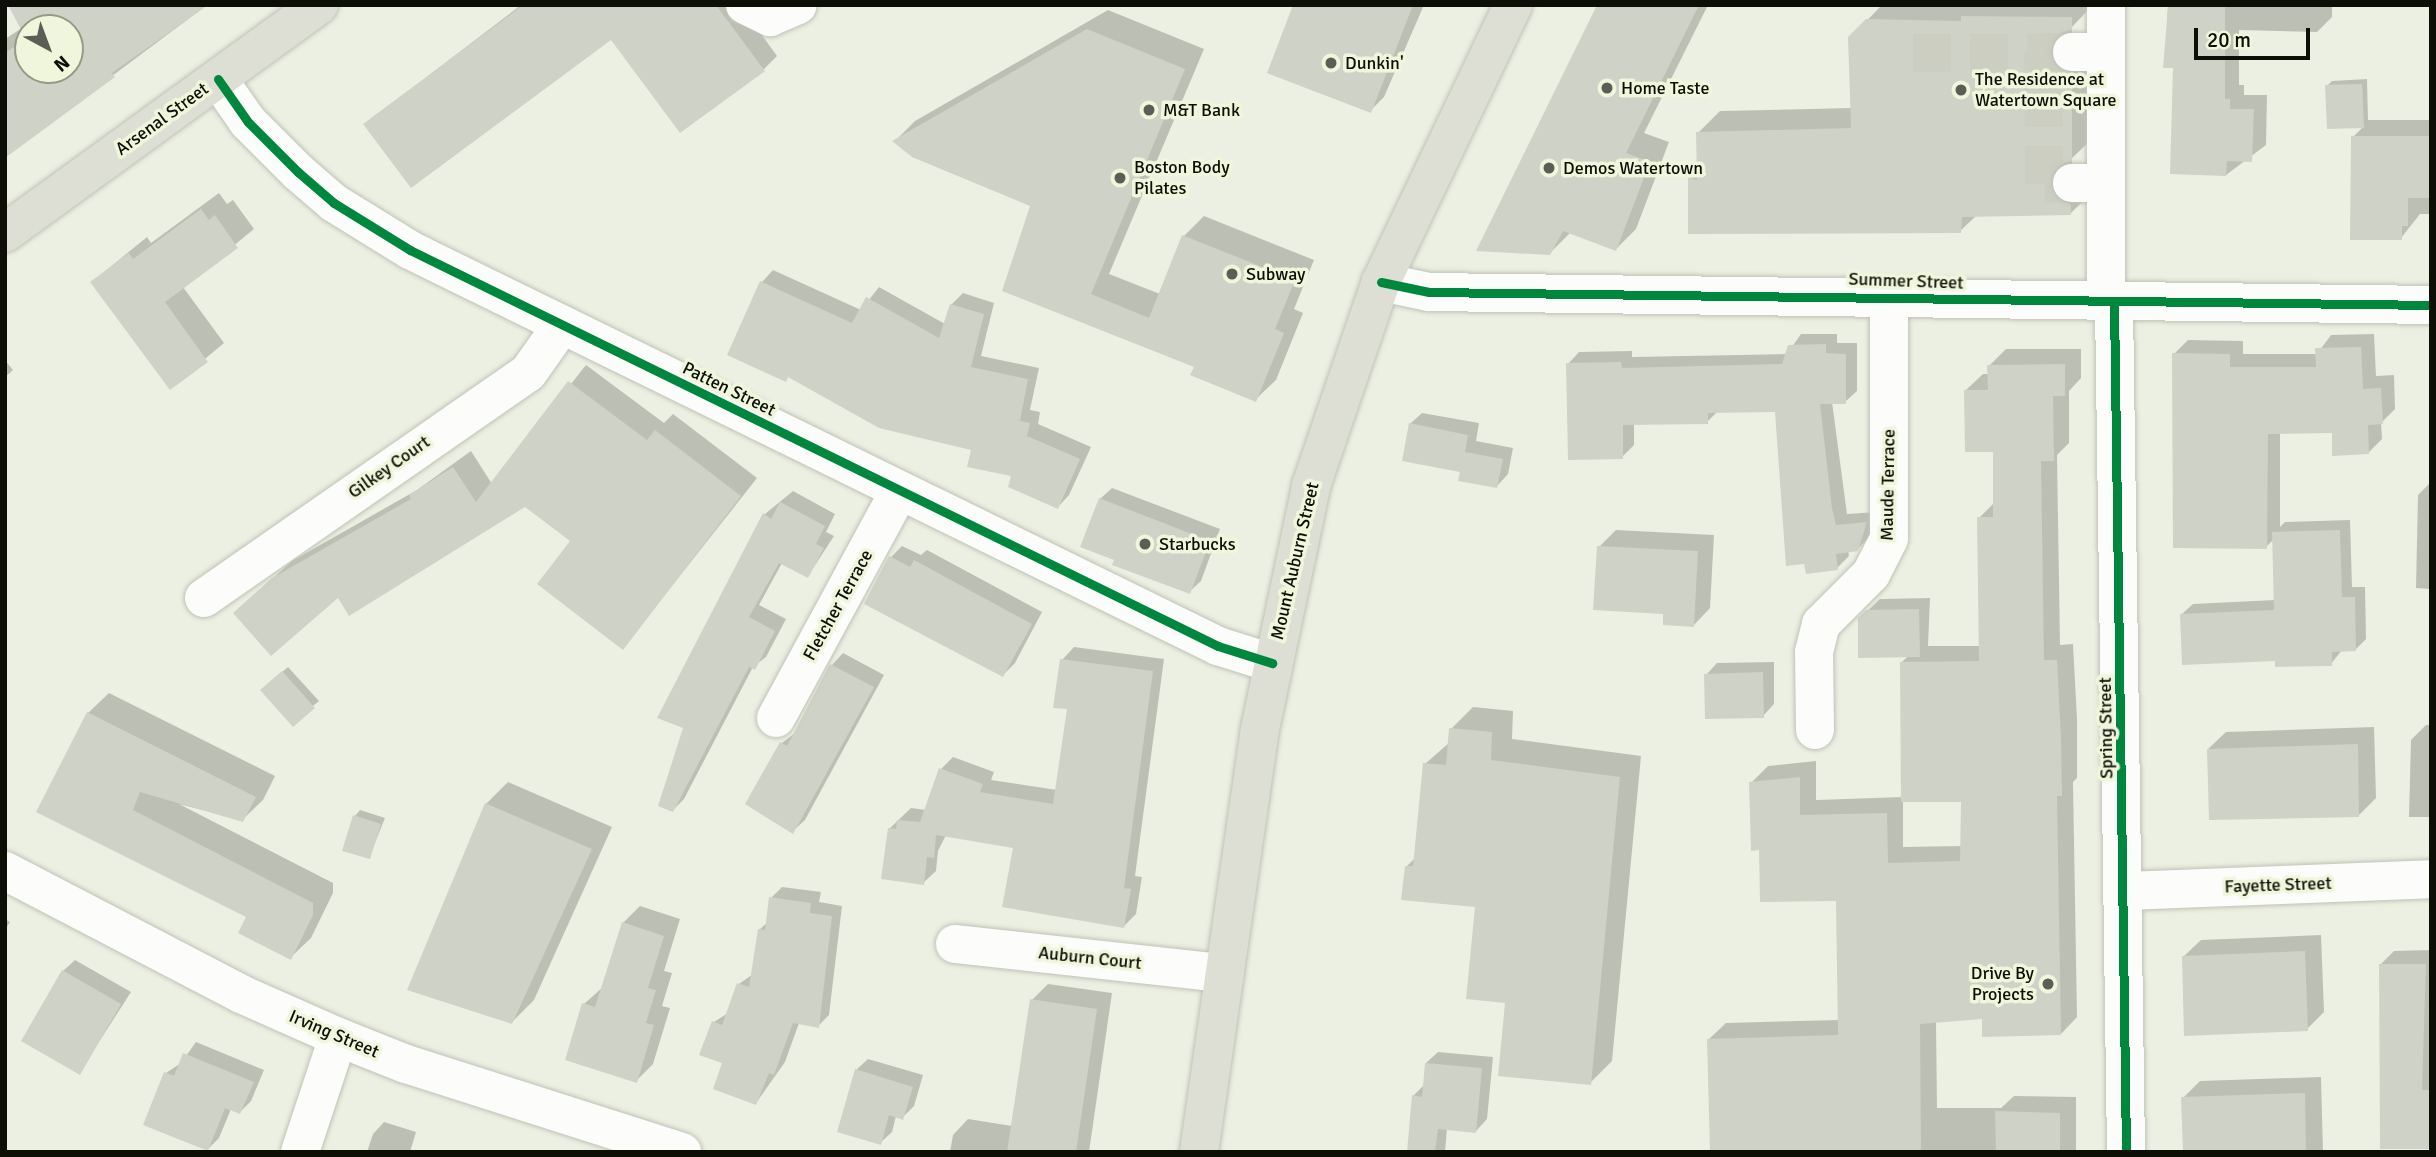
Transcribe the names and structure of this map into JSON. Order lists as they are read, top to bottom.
{
  "streets": {
    "main road": ["Arsenal Street", "Mount Auburn Street"],
    "street": [
      "Summer Street",
      "Patten Street",
      "Gilkey Court",
      "Maude Terrace",
      "Fletcher Terrace",
      "Spring Street",
      "Fayette Street",
      "Auburn Court",
      "Irving Street"
    ]
  },
  "crossings": [
    ["Arsenal Street", "Patten Street"],
    ["Summer Street", "Maude Terrace"],
    ["Summer Street", "Mount Auburn Street"],
    ["Summer Street", "Spring Street"],
    ["Patten Street", "Gilkey Court"],
    ["Patten Street", "Mount Auburn Street"],
    ["Patten Street", "Fletcher Terrace"],
    ["Mount Auburn Street", "Auburn Court"],
    ["Spring Street", "Fayette Street"]
  ],
  "places": [
    "Dunkin'",
    "Home Taste",
    "The Residence at Watertown Square",
    "M&T Bank",
    "Demos Watertown",
    "Boston Body Pilates",
    "Subway",
    "Starbucks",
    "Drive By Projects"
  ],
  "scale_bar": "20 m",
  "north": "bottom right"
}
